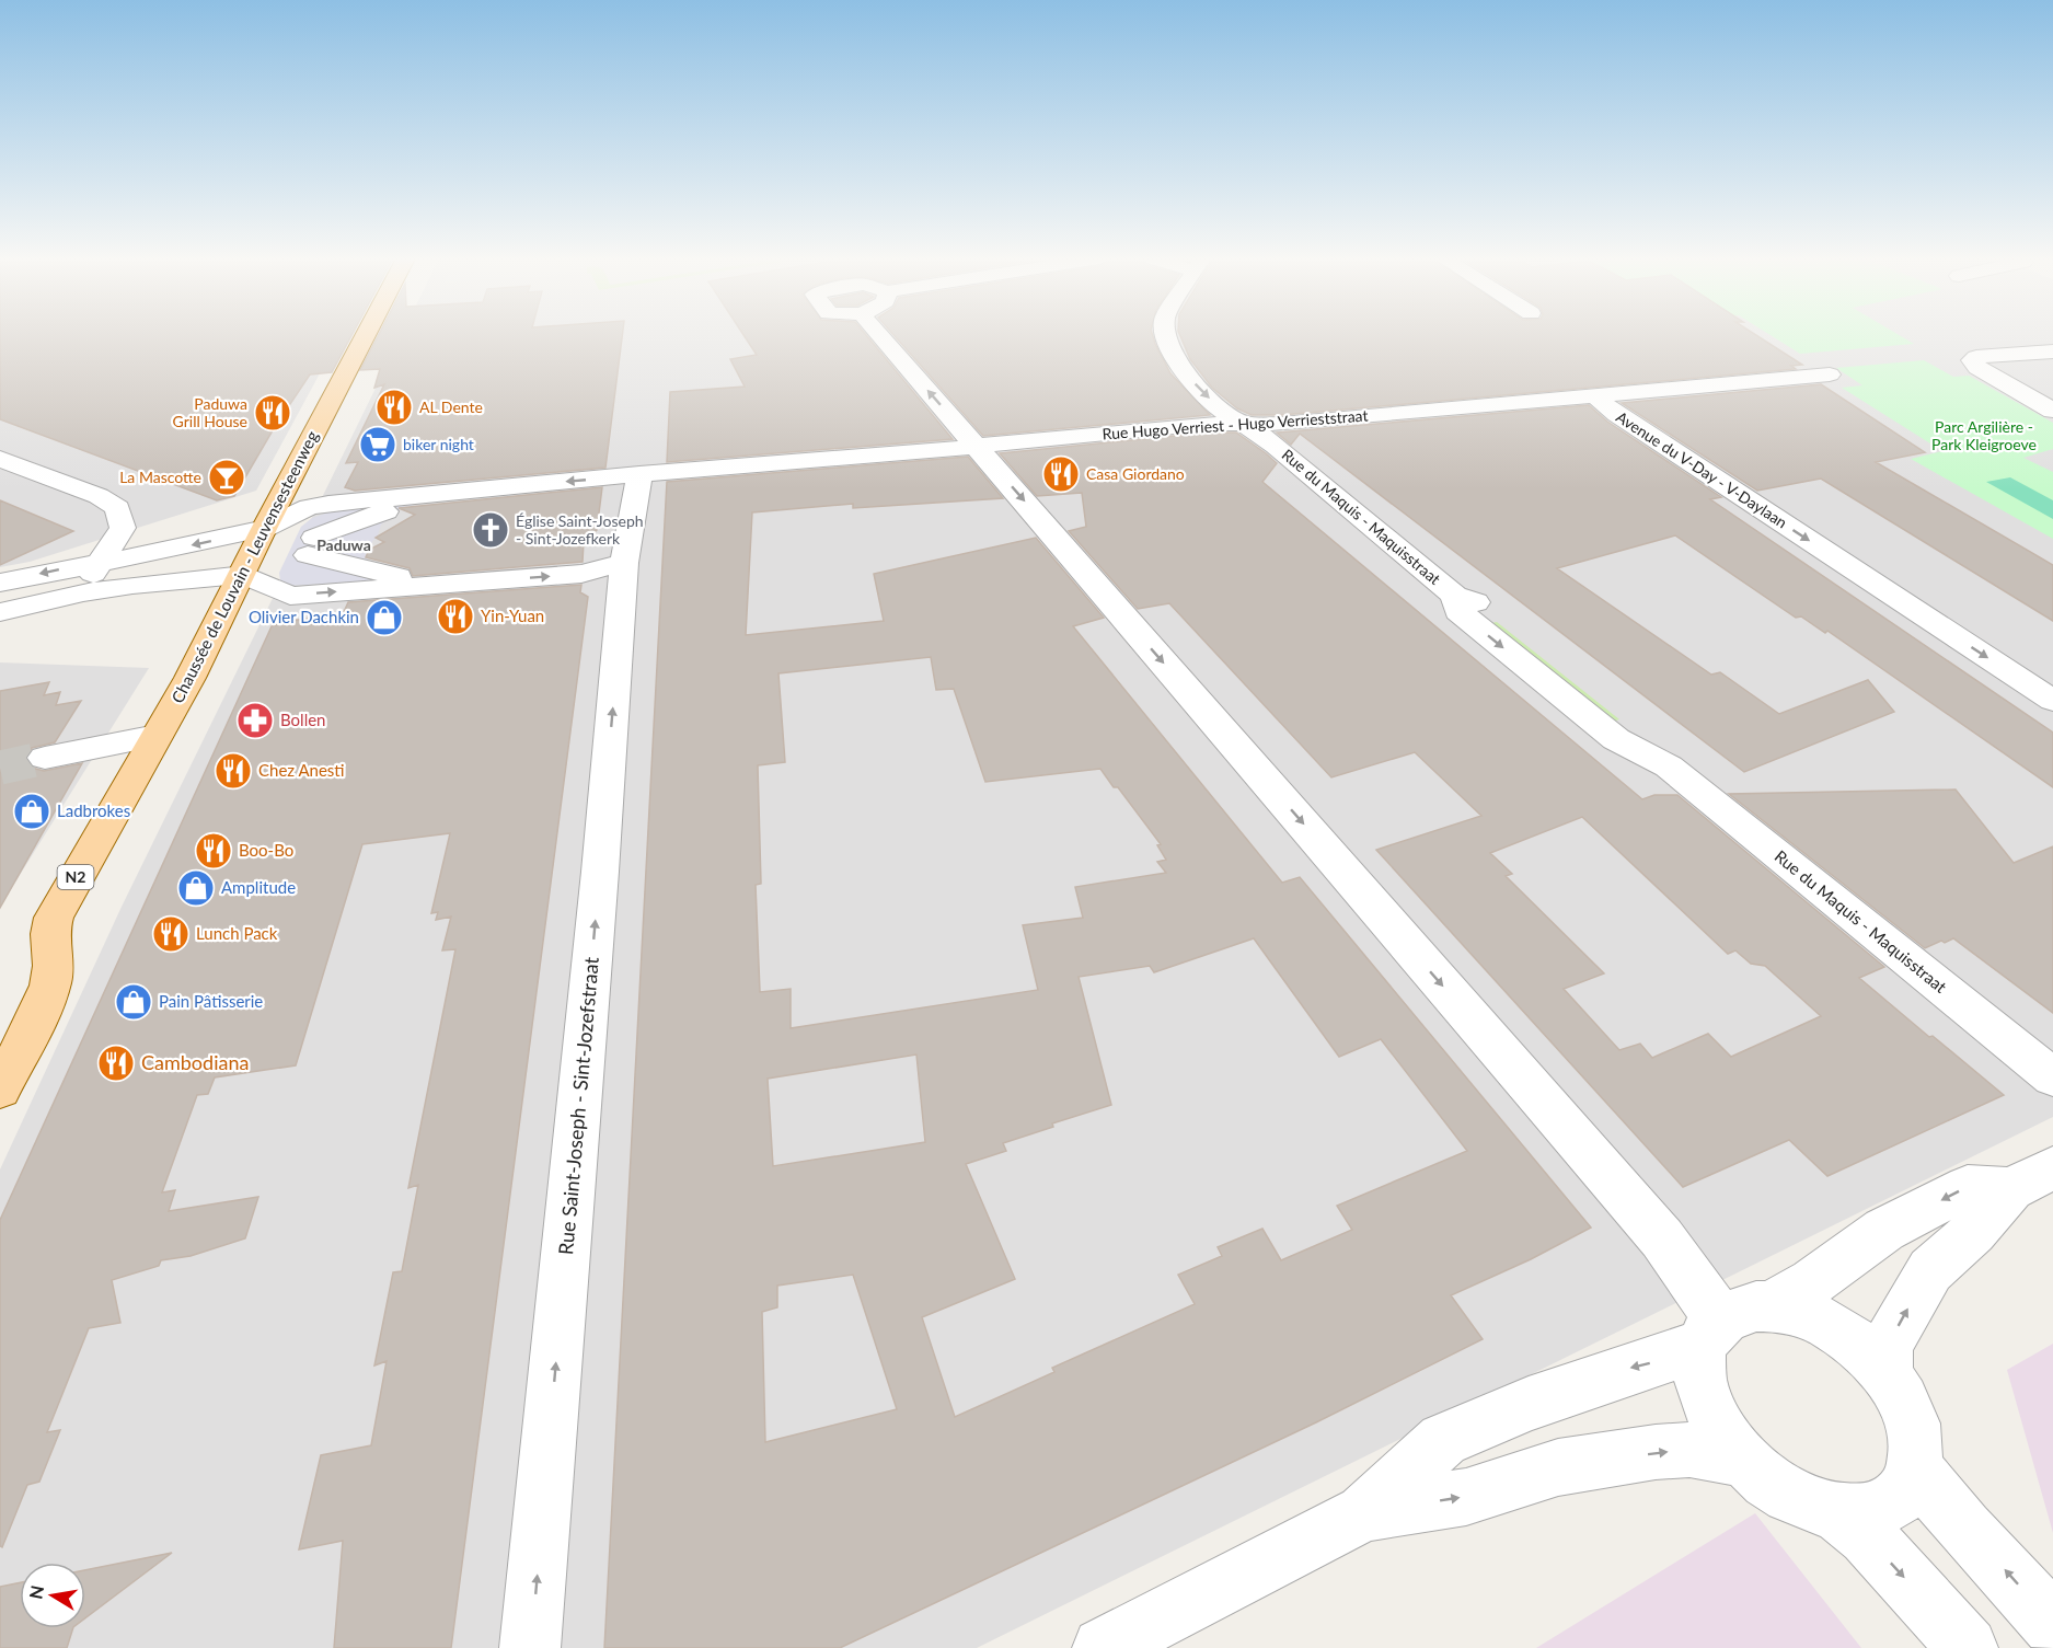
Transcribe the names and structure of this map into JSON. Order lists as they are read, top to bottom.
{
  "streets": {
    "main road": ["Chaussée de Louvain - Leuvensesteenweg", "N2"],
    "street": [
      "Rue Hugo Verriest - Hugo Verrieststraat",
      "Avenue du V-Day - V-Daylaan",
      "Rue du Maquis - Maquisstraat",
      "Rue Saint-Joseph - Sint-Jozefstraat"
    ]
  },
  "crossings": [
    ["Rue Hugo Verriest - Hugo Verrieststraat", "Avenue du V-Day - V-Daylaan"],
    ["Rue Hugo Verriest - Hugo Verrieststraat", "Rue du Maquis - Maquisstraat"],
    ["Rue Hugo Verriest - Hugo Verrieststraat", "Chaussée de Louvain - Leuvensesteenweg"],
    ["Rue Hugo Verriest - Hugo Verrieststraat", "Rue Saint-Joseph - Sint-Jozefstraat"]
  ],
  "one_way": ["Rue Saint-Joseph - Sint-Jozefstraat"],
  "districts": ["Paduwa"],
  "parks": ["Parc Argilière - Park Kleigroeve"],
  "places": {
    "restaurant": [
      "AL Dente",
      "Paduwa Grill House",
      "Casa Giordano",
      "Yin-Yuan",
      "Chez Anesti",
      "Boo-Bo",
      "Lunch Pack",
      "Cambodiana"
    ],
    "supermarket": ["biker night"],
    "bar": ["La Mascotte"],
    "church": ["Église Saint-Joseph - Sint-Jozefkerk"],
    "shop": [
      "Olivier Dachkin",
      "Ladbrokes",
      "Amplitude",
      "Pain Pâtisserie"
    ],
    "pharmacy": ["Bollen"]
  },
  "north": "left"
}
